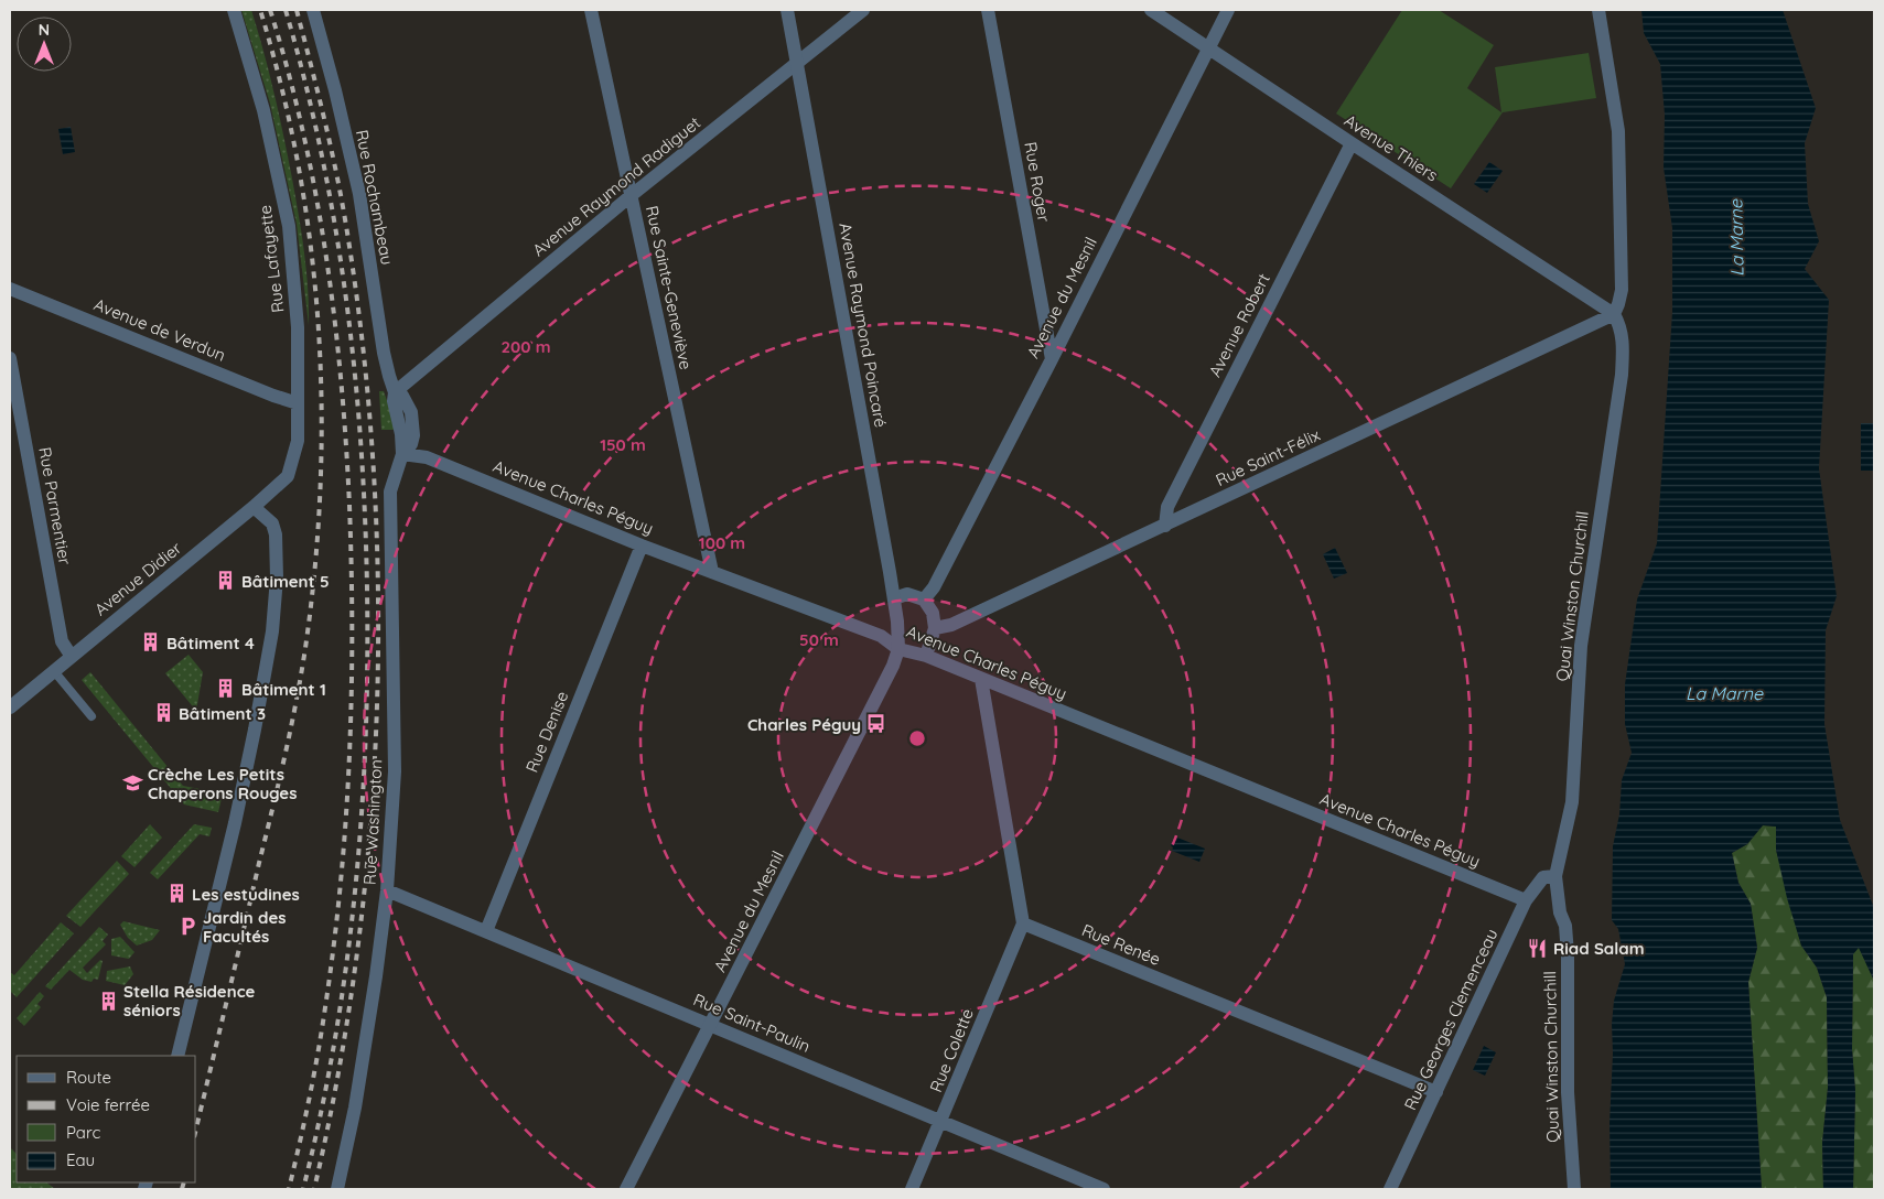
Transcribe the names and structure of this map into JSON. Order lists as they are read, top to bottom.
{
  "streets": {
    "street": [
      "Avenue Thiers",
      "Rue Roger",
      "Avenue Raymond Radiguet",
      "Rue Rochambeau",
      "Rue Lafayette",
      "Rue Sainte-Geneviève",
      "Avenue du Mesnil",
      "Avenue Raymond Poincaré",
      "Avenue Robert",
      "Avenue de Verdun",
      "Rue Saint-Félix",
      "Avenue Charles Péguy",
      "Rue Parmentier",
      "Avenue Didier",
      "Quai Winston Churchill",
      "Rue Denise",
      "Rue Washington",
      "Rue Renée",
      "Rue Georges Clemenceau",
      "Rue Saint-Paulin",
      "Rue Colette"
    ]
  },
  "crossings": [
    ["Avenue Thiers", "Avenue du Mesnil"],
    ["Avenue Thiers", "Avenue Robert"],
    ["Avenue Thiers", "Rue Saint-Félix"],
    ["Avenue Thiers", "Quai Winston Churchill"],
    ["Rue Roger", "Avenue du Mesnil"],
    ["Avenue Raymond Radiguet", "Rue Rochambeau"],
    ["Avenue Raymond Radiguet", "Rue Sainte-Geneviève"],
    ["Avenue Raymond Radiguet", "Avenue Raymond Poincaré"],
    ["Rue Rochambeau", "Avenue Charles Péguy"],
    ["Rue Rochambeau", "Rue Washington"],
    ["Rue Lafayette", "Avenue de Verdun"],
    ["Rue Lafayette", "Avenue Didier"],
    ["Rue Sainte-Geneviève", "Avenue Charles Péguy"],
    ["Avenue du Mesnil", "Avenue Raymond Poincaré"],
    ["Avenue du Mesnil", "Avenue Charles Péguy"],
    ["Avenue du Mesnil", "Rue Saint-Paulin"],
    ["Avenue Raymond Poincaré", "Avenue Charles Péguy"],
    ["Avenue Robert", "Rue Saint-Félix"],
    ["Rue Saint-Félix", "Quai Winston Churchill"],
    ["Avenue Charles Péguy", "Rue Denise"],
    ["Avenue Charles Péguy", "Rue Washington"],
    ["Avenue Charles Péguy", "Rue Georges Clemenceau"],
    ["Rue Parmentier", "Avenue Didier"],
    ["Quai Winston Churchill", "Rue Georges Clemenceau"],
    ["Rue Denise", "Rue Saint-Paulin"],
    ["Rue Washington", "Rue Saint-Paulin"],
    ["Rue Renée", "Rue Georges Clemenceau"],
    ["Rue Renée", "Rue Colette"],
    ["Rue Saint-Paulin", "Rue Colette"]
  ],
  "water": ["La Marne"],
  "places": {
    "building": [
      "Bâtiment 5",
      "Bâtiment 4",
      "Bâtiment 1",
      "Bâtiment 3",
      "Les estudines",
      "Stella Résidence séniors"
    ],
    "bus stop": ["Charles Péguy"],
    "school or university": ["Crèche Les Petits Chaperons Rouges"],
    "parking": ["Jardin des Facultés"],
    "restaurant": ["Riad Salam"]
  },
  "legend": [
    "Route",
    "Voie ferrée",
    "Parc",
    "Eau"
  ],
  "north": "top",
  "rings": [
    "200 m",
    "150 m",
    "100 m",
    "50 m"
  ]
}
